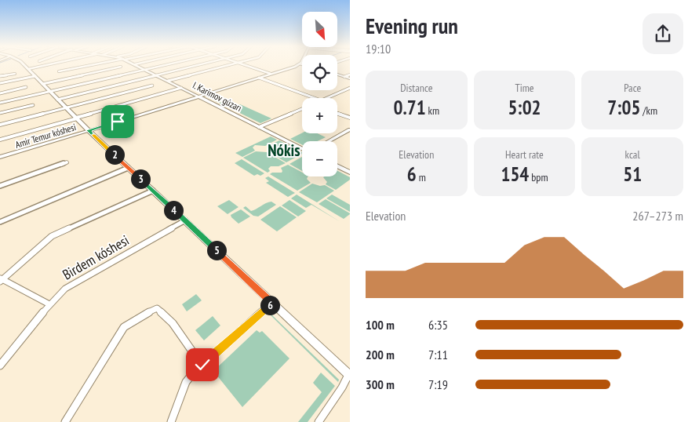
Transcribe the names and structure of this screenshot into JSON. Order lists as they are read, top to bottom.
{
  "streets": {
    "main road": ["I. Karimov gúzarı", "Amir Temur kóshesi"],
    "street": ["Birdem kóshesi"]
  },
  "crossings": [
    ["I. Karimov gúzarı", "Amir Temur kóshesi"]
  ],
  "districts": ["Nókis"],
  "north": "bottom right",
  "page": {
    "heading": ["Evening run", "19:10"],
    "map_buttons": ["+", "−"],
    "stats": [
      ["Distance", "0.71 km"],
      ["Time", "5:02"],
      ["Pace", "7:05 /km"],
      ["Elevation", "6 m"],
      ["Heart rate", "154 bpm"],
      ["kcal", "51"]
    ],
    "pins": [
      "2",
      "3",
      "4",
      "5",
      "6"
    ],
    "chart": ["Elevation", "267–273 m"],
    "list": [
      {
        "name": "100 m",
        "note": "6:35"
      },
      {
        "name": "200 m",
        "note": "7:11"
      },
      {
        "name": "300 m",
        "note": "7:19"
      }
    ]
  }
}
